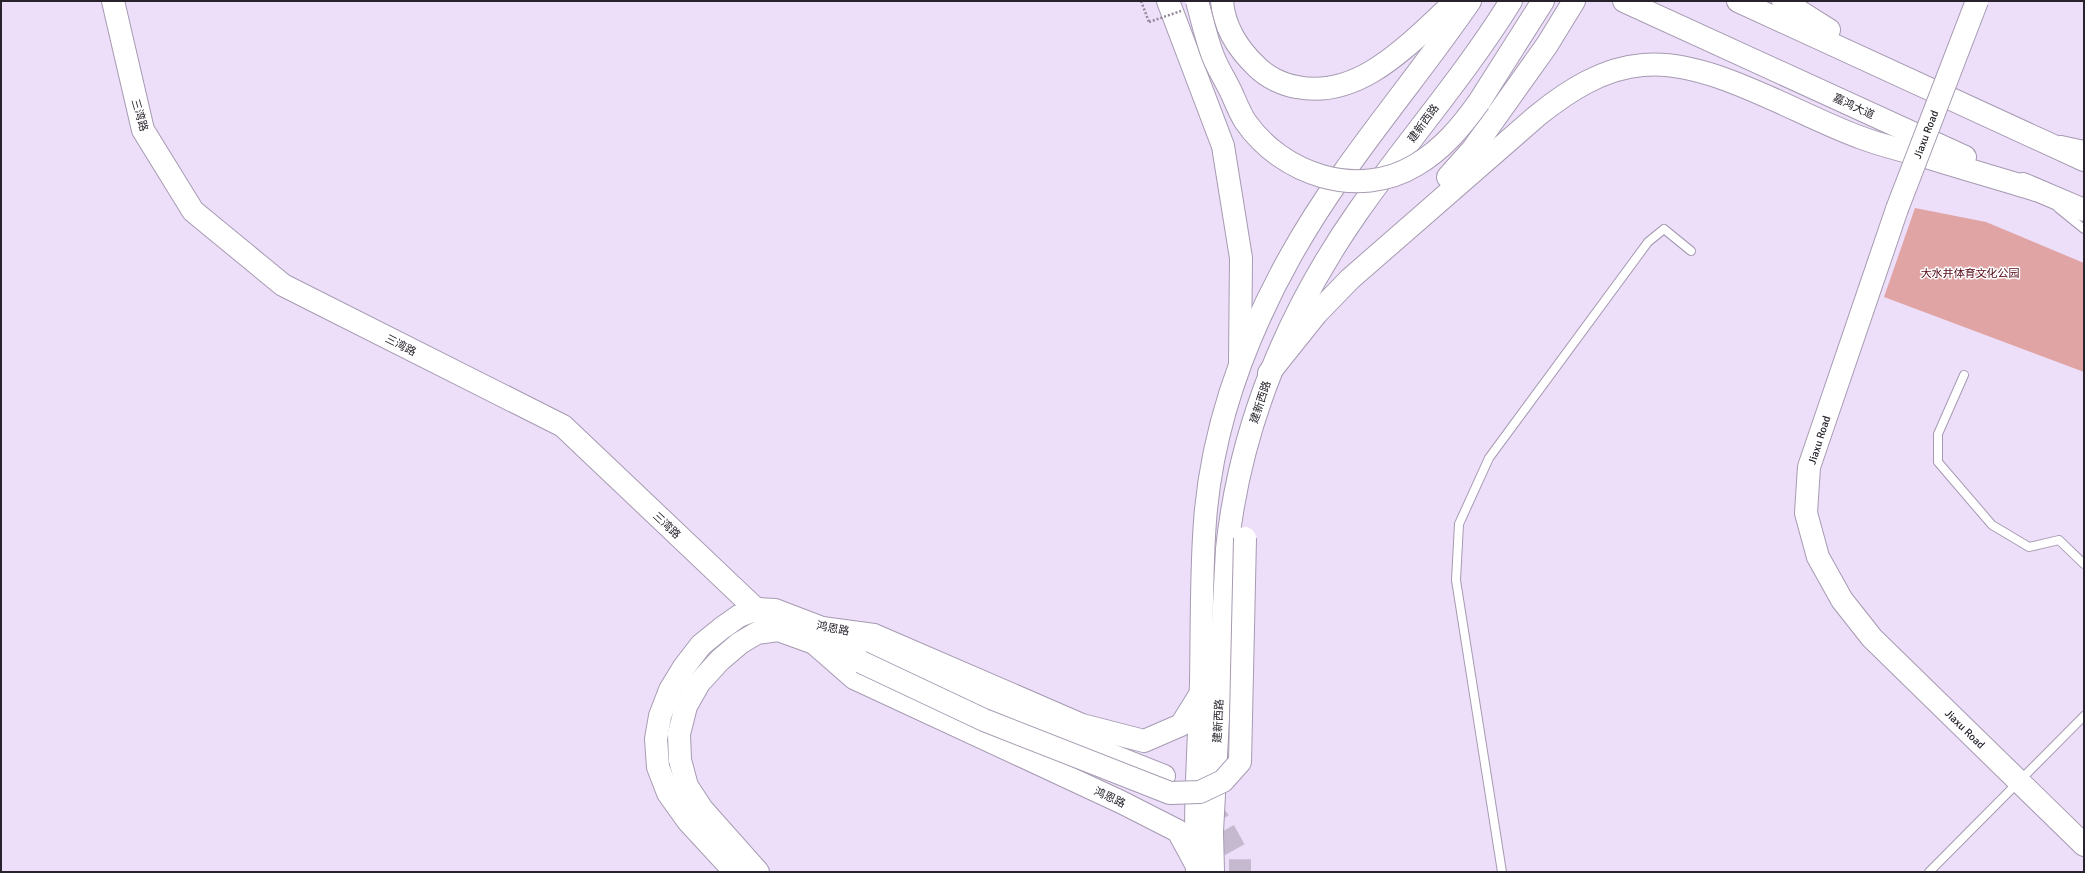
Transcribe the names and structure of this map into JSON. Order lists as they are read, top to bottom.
{
  "streets": {
    "main road": [
      "嘉鸿大道",
      "三湾路",
      "建新西路",
      "Jiaxu Road",
      "鸿恩路"
    ]
  },
  "crossings": [
    ["三湾路", "鸿恩路"],
    ["建新西路", "鸿恩路"]
  ],
  "parks": ["大水井体育文化公园"]
}
